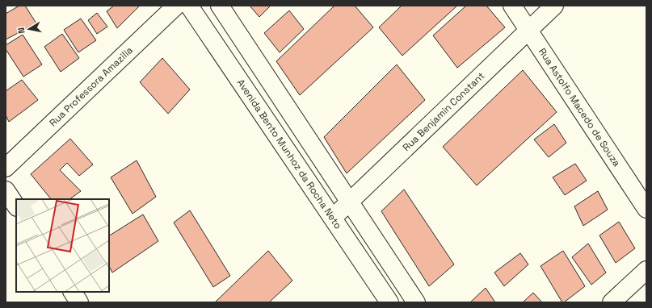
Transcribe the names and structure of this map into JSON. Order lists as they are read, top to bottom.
{
  "streets": {
    "street": [
      "Rua Professora Amazilia",
      "Rua Astolfo Macedo de Souza",
      "Rua Benjamin Constant",
      "Avenida Bento Munhoz da Rocha Neto"
    ]
  },
  "crossings": [
    ["Rua Astolfo Macedo de Souza", "Rua Benjamin Constant"],
    ["Rua Benjamin Constant", "Avenida Bento Munhoz da Rocha Neto"]
  ],
  "north": "left"
}
